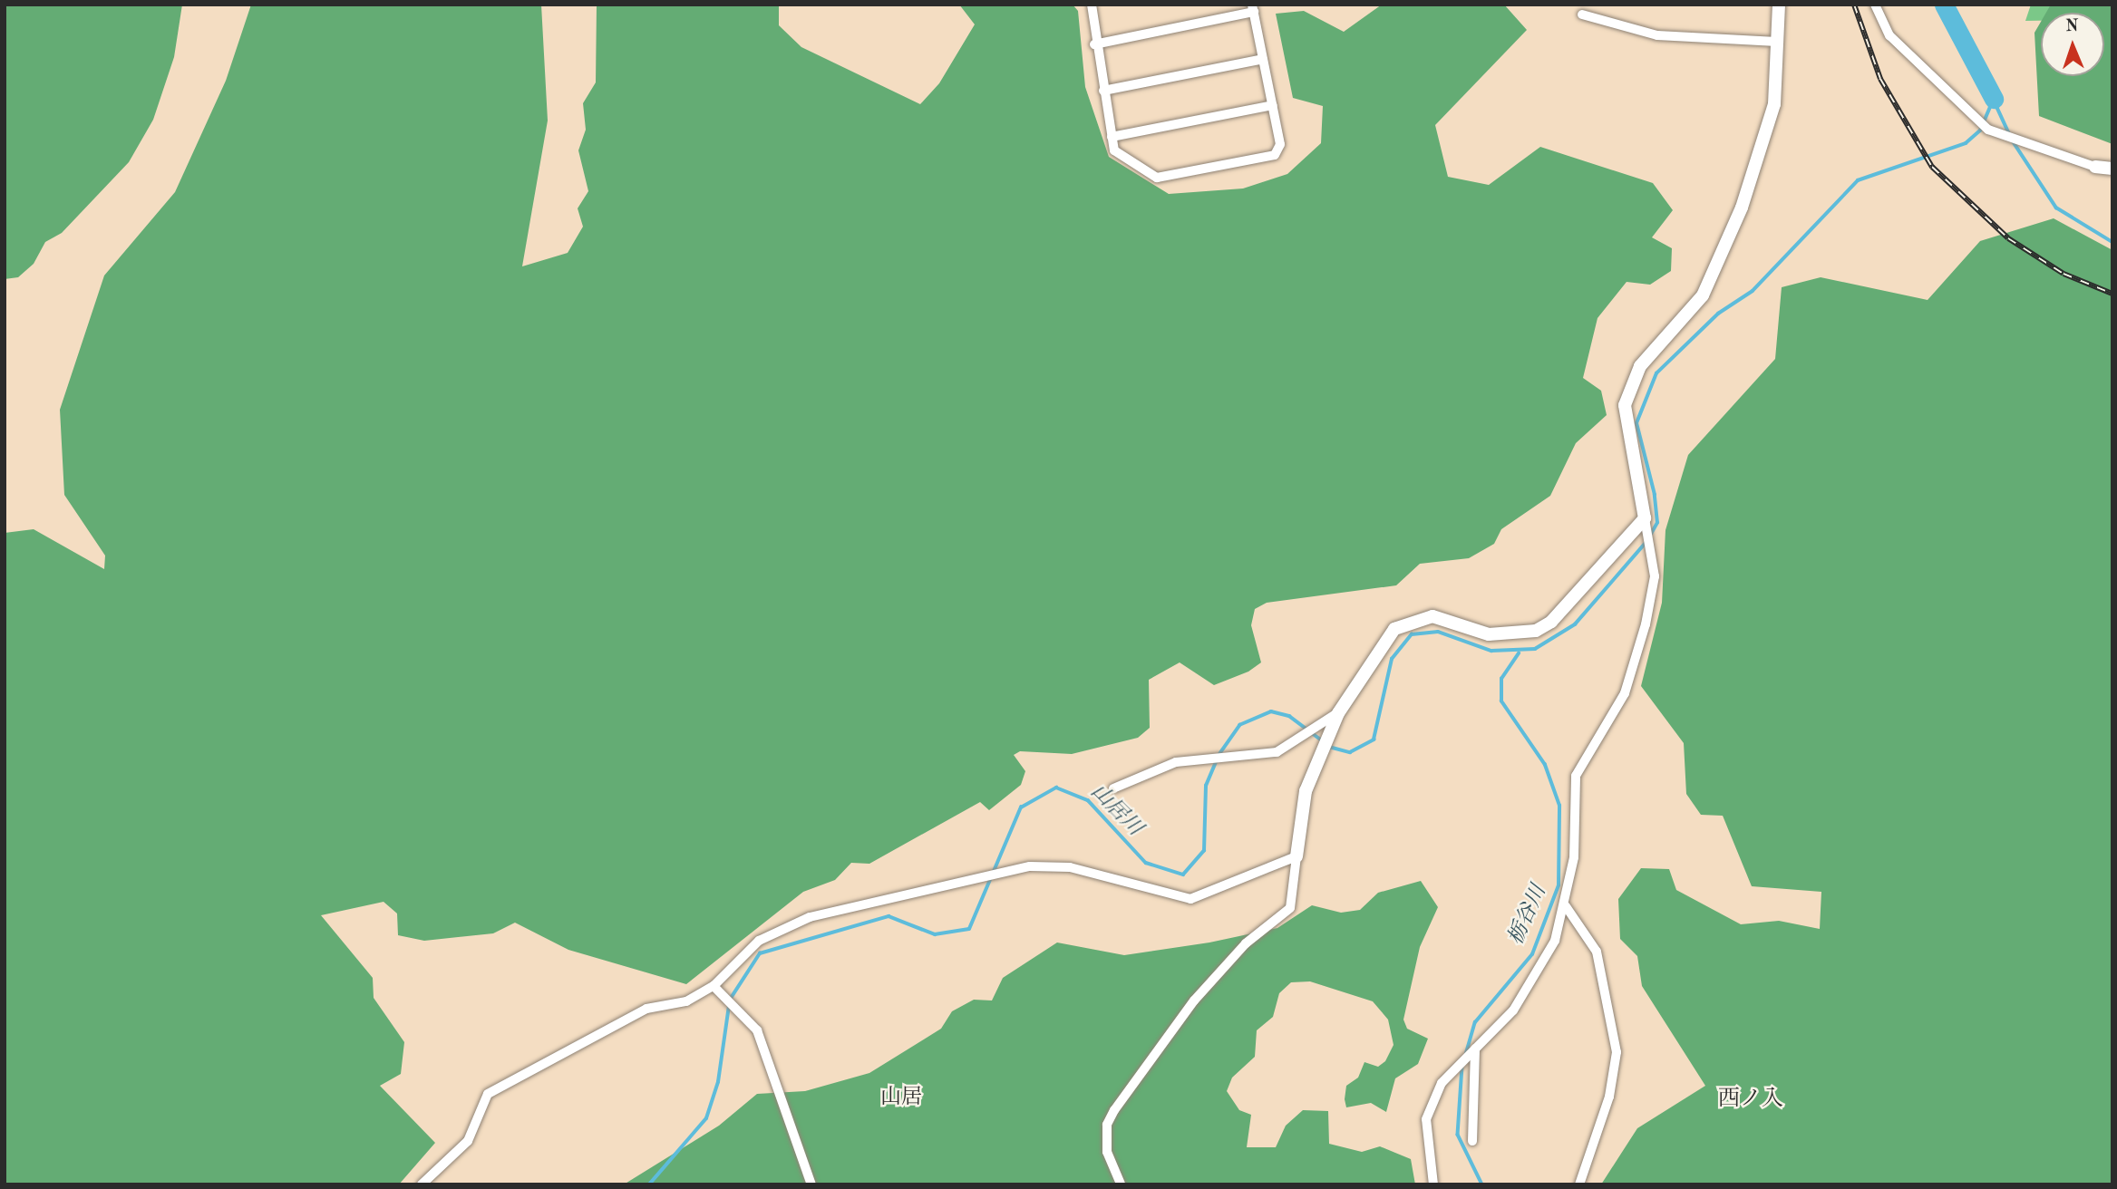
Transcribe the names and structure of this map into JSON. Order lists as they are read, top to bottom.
{
  "districts": ["山居", "西ノ入"],
  "water": ["山居川", "栃谷川"],
  "north": "top"
}
